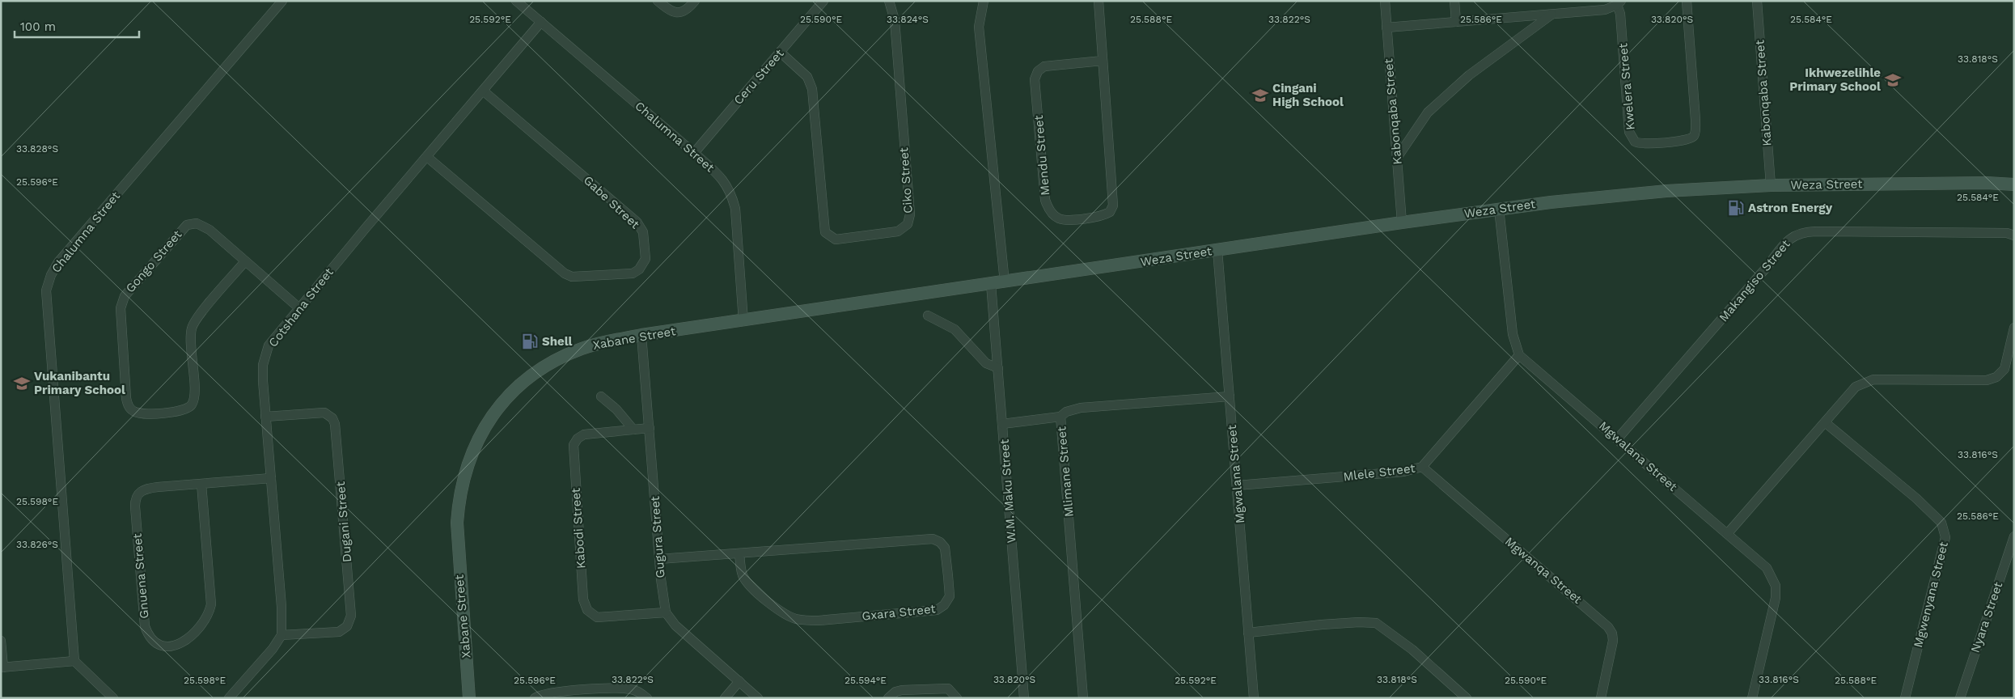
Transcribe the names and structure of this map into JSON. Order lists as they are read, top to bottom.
{
  "streets": {
    "street": [
      "Ceru Street",
      "Kwelera Street",
      "Kabonqaba Street",
      "Chalumna Street",
      "Mendu Street",
      "Ciko Street",
      "Weza Street",
      "Gabe Street",
      "Gongo Street",
      "Makangiso Street",
      "Cotshana Street",
      "Xabane Street",
      "Mgwalana Street",
      "Mlimane Street",
      "Mlele Street",
      "W.M. Maku Street",
      "Dugani Street",
      "Kabodi Street",
      "Gugura Street",
      "Mgwanqa Street",
      "Gnuena Street",
      "Mgwenyana Street",
      "Gxara Street",
      "Nyara Street"
    ]
  },
  "crossings": [
    ["Ceru Street", "Chalumna Street"],
    ["Ceru Street", "Ciko Street"],
    ["Kabonqaba Street", "Weza Street"],
    ["Chalumna Street", "Cotshana Street"],
    ["Chalumna Street", "Xabane Street"],
    ["Weza Street", "Xabane Street"],
    ["Weza Street", "Mgwalana Street"],
    ["Weza Street", "W.M. Maku Street"],
    ["Gabe Street", "Cotshana Street"],
    ["Gongo Street", "Cotshana Street"],
    ["Makangiso Street", "Mgwalana Street"],
    ["Cotshana Street", "Dugani Street"],
    ["Cotshana Street", "Gnuena Street"],
    ["Xabane Street", "W.M. Maku Street"],
    ["Xabane Street", "Gugura Street"],
    ["Mgwalana Street", "Mlimane Street"],
    ["Mgwalana Street", "Mlele Street"],
    ["Mlele Street", "Mgwanqa Street"],
    ["Kabodi Street", "Gugura Street"],
    ["Gugura Street", "Gxara Street"]
  ],
  "places": {
    "school or university": ["Ikhwezelihle Primary School", "Cingani High School", "Vukanibantu Primary School"],
    "fuel station": ["Astron Energy", "Shell"]
  },
  "scale_bar": "100 m",
  "coordinates": [
    "25.592°E",
    "25.588°E",
    "25.586°E",
    "25.590°E",
    "25.584°E",
    "33.820°S",
    "33.824°S",
    "33.822°S",
    "33.818°S",
    "33.828°S",
    "25.596°E",
    "33.816°S",
    "25.598°E",
    "33.826°S",
    "25.594°E"
  ]
}
